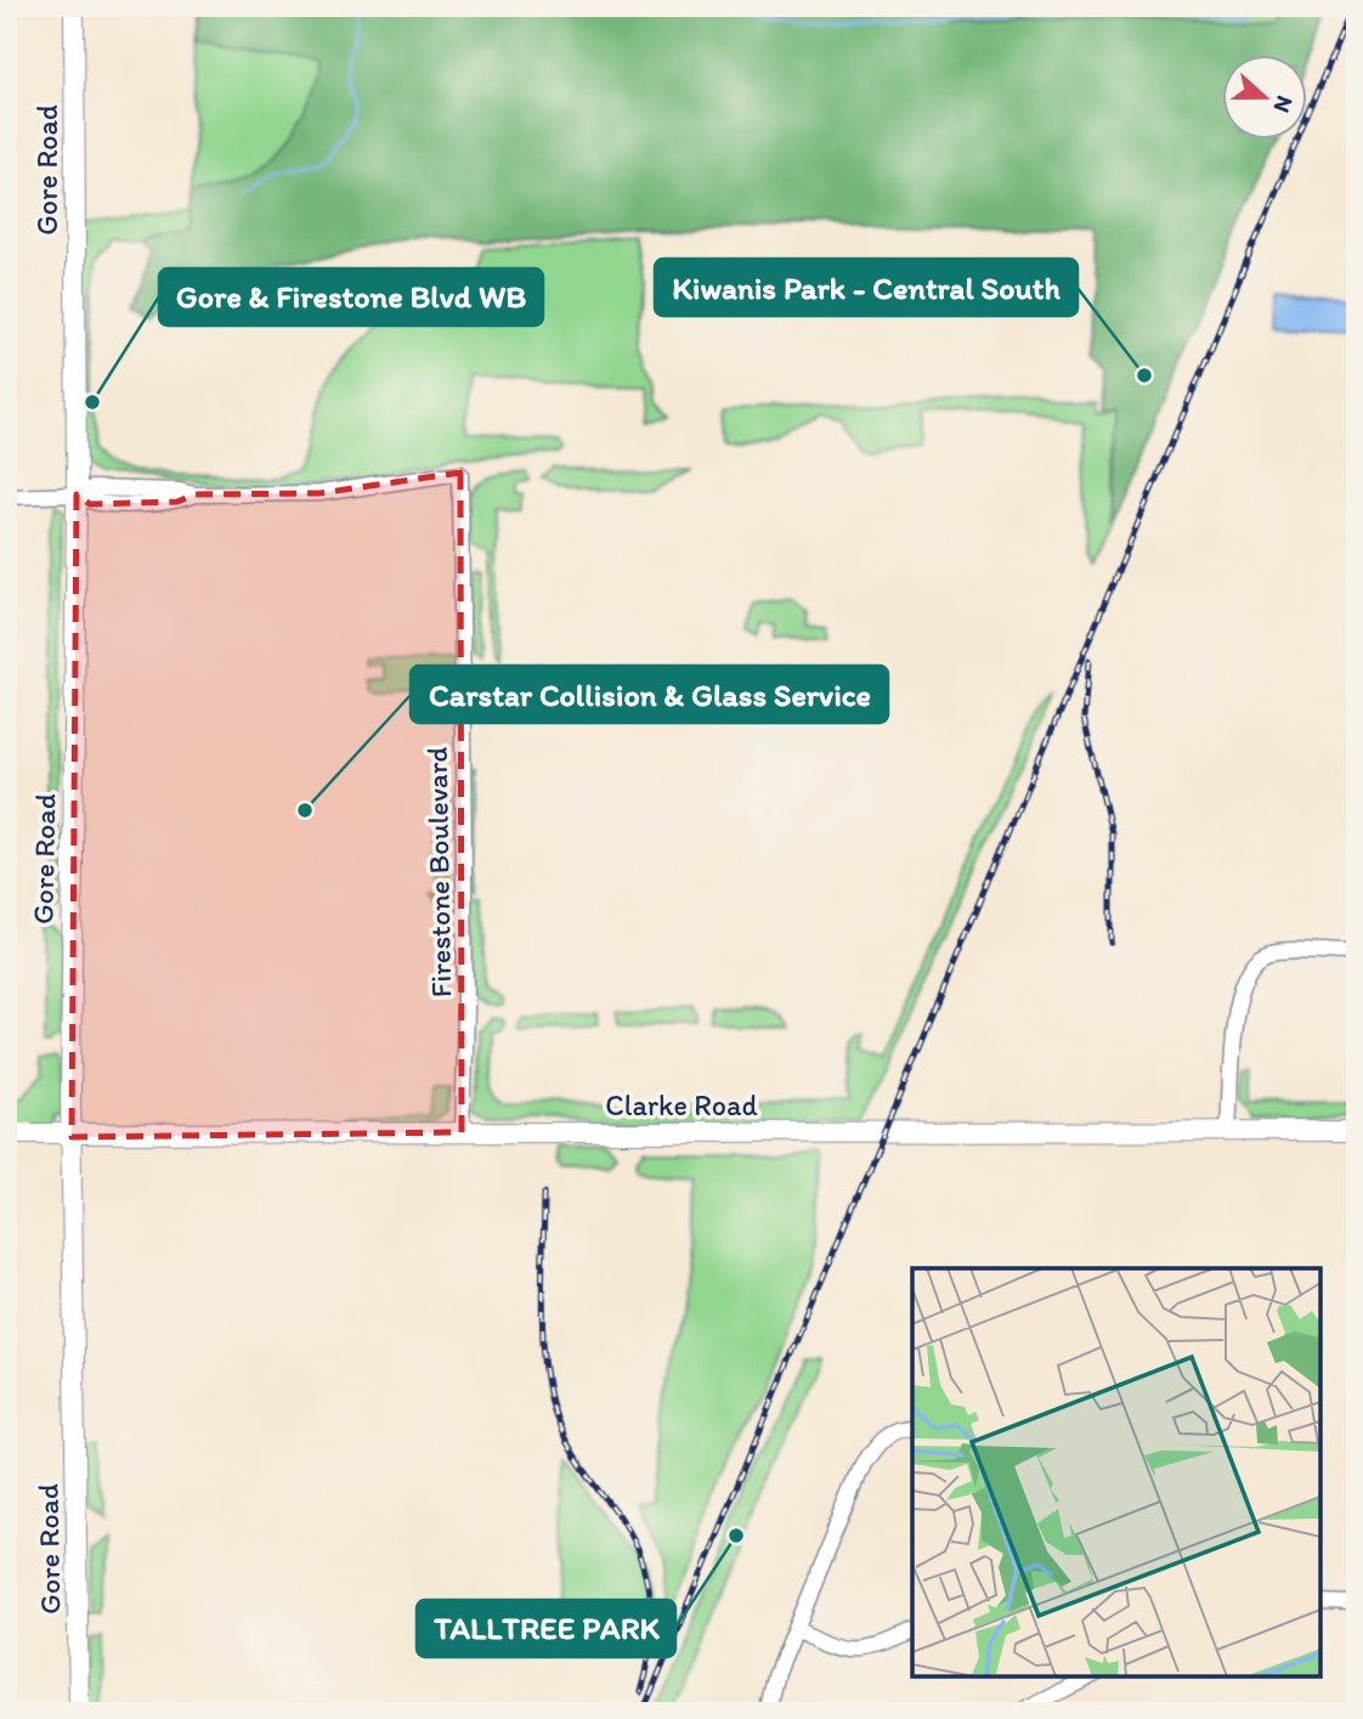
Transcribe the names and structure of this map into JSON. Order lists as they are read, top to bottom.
{
  "streets": {
    "main road": ["Gore Road", "Clarke Road"],
    "street": ["Firestone Boulevard"]
  },
  "crossings": [
    ["Gore Road", "Firestone Boulevard"],
    ["Gore Road", "Clarke Road"],
    ["Firestone Boulevard", "Clarke Road"]
  ],
  "places": [
    "Kiwanis Park - Central South",
    "Gore & Firestone Blvd WB",
    "Carstar Collision & Glass Service",
    "TALLTREE PARK"
  ],
  "north": "right"
}
